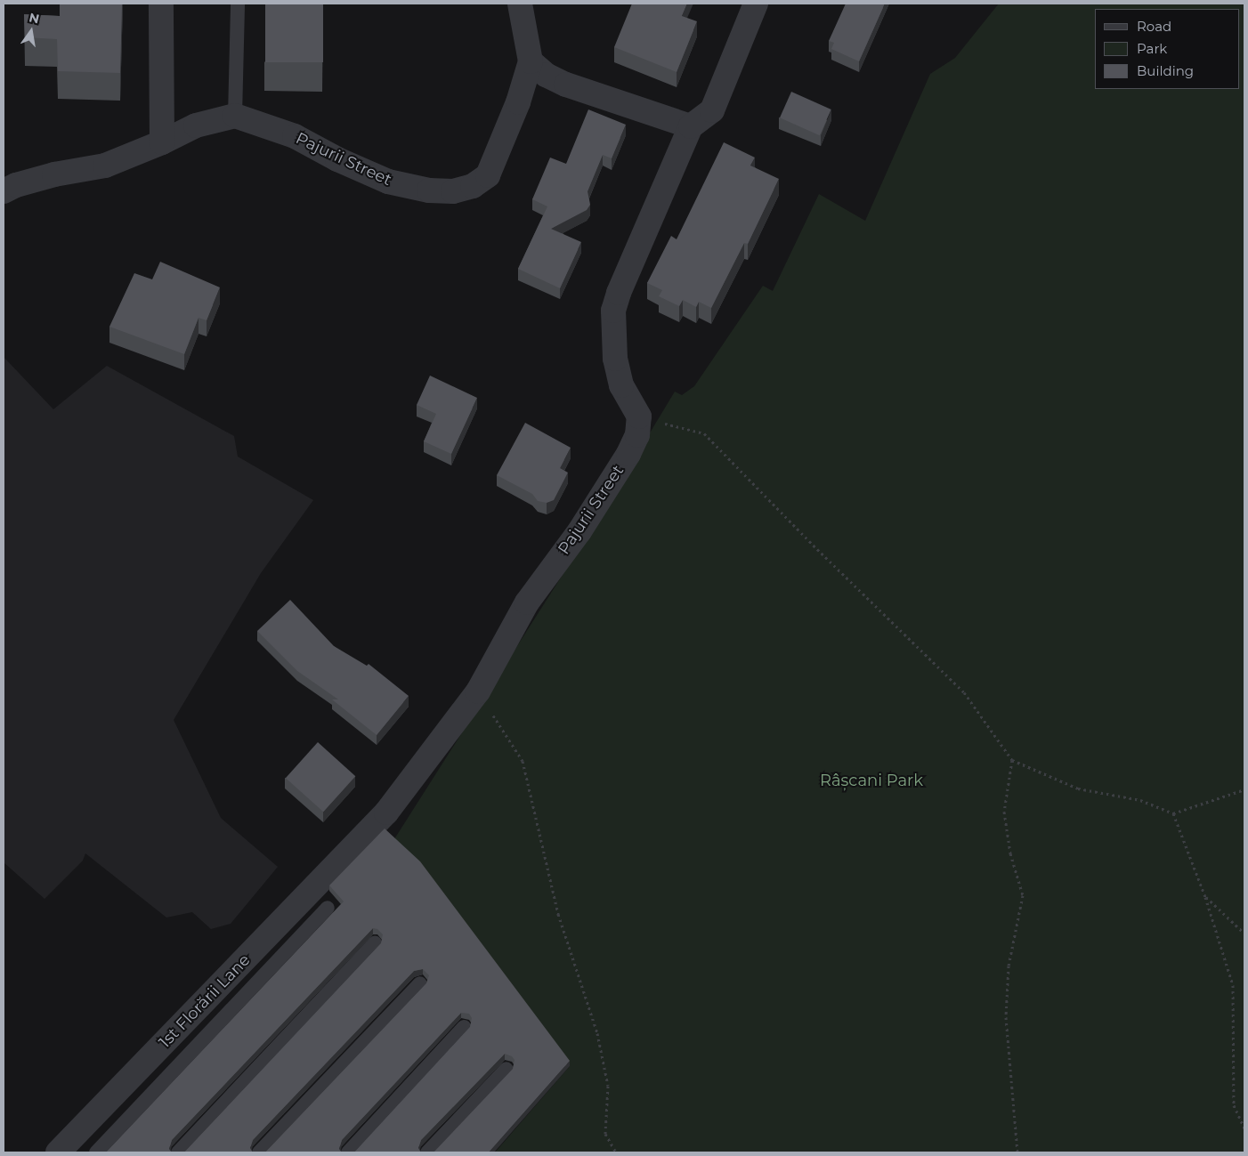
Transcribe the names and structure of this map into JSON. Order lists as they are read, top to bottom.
{
  "streets": {
    "street": ["Pajurii Street", "1st Florării Lane"]
  },
  "crossings": [
    ["Pajurii Street", "1st Florării Lane"]
  ],
  "parks": ["Râșcani Park"],
  "legend": ["Road", "Park", "Building"],
  "north": "top"
}
